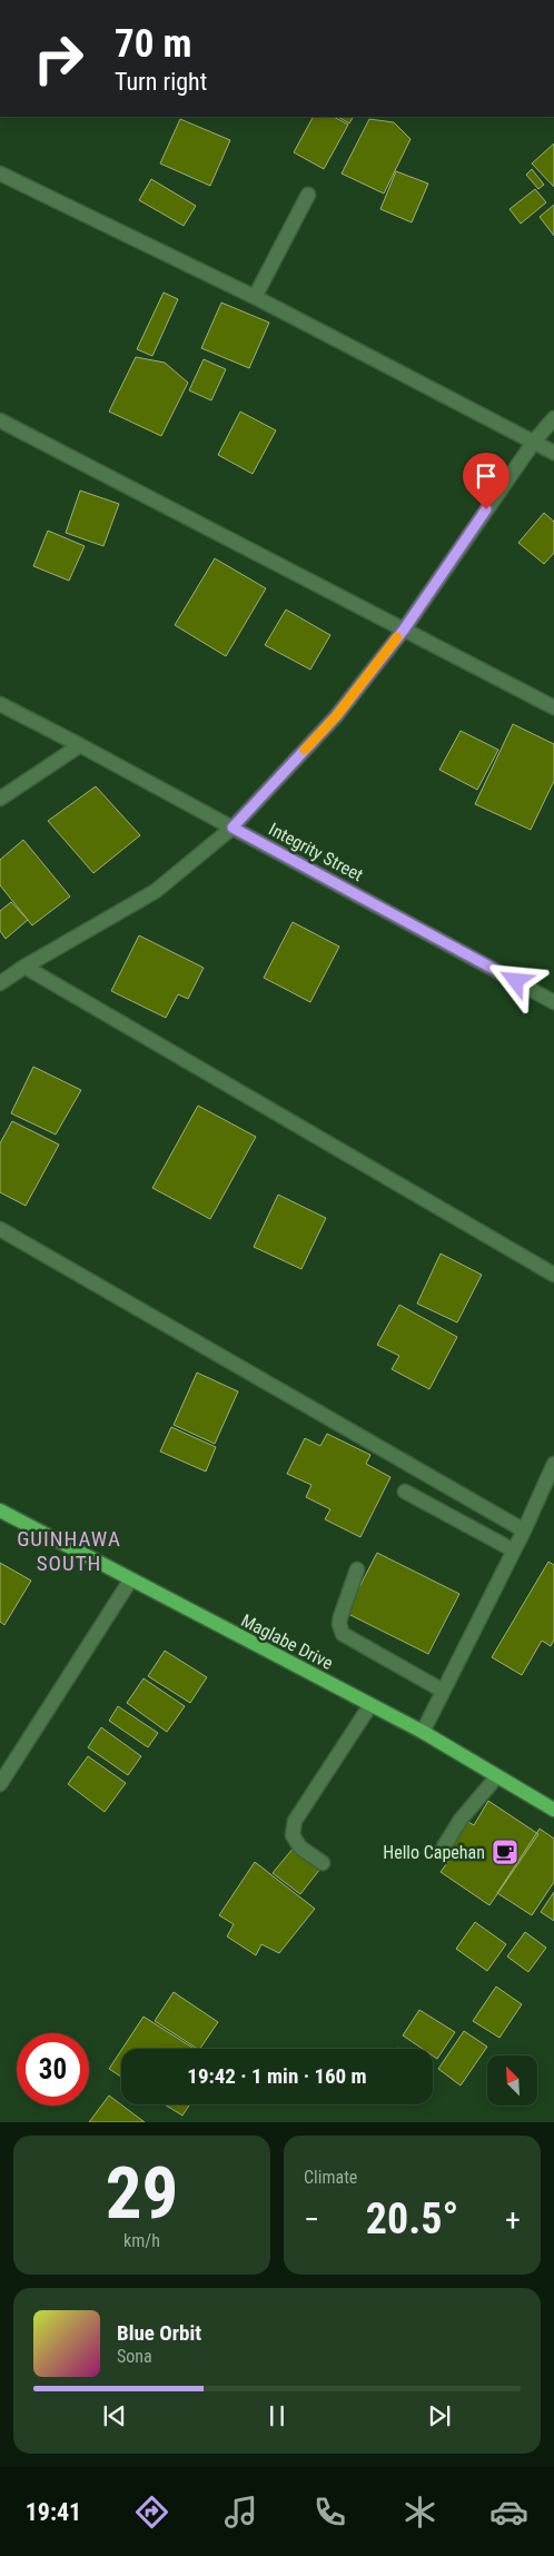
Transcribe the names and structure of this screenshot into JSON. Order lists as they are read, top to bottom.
{
  "streets": {
    "main road": ["Maglabe Drive"],
    "street": ["Integrity Street"]
  },
  "districts": ["GUINHAWA SOUTH"],
  "places": {
    "cafe": ["Hello Capehan"]
  },
  "north": "top left",
  "page": {
    "turn": ["70 m", "Turn right"],
    "limit": "30",
    "trip": "19:42 · 1 min · 160 m",
    "tile": [
      ["29", "km/h"],
      "Climate"
    ],
    "heat": ["−", "20.5°", "+"],
    "song": ["Blue Orbit", "Sona"],
    "tabs": "19:41"
  }
}
